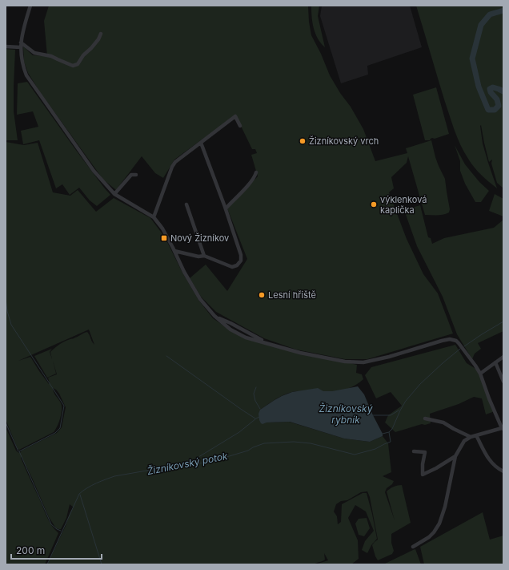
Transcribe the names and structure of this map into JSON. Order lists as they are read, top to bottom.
{
  "water": ["Žizníkovský rybník", "Žizníkovský potok"],
  "places": {
    "other": ["Žizníkovský vrch", "výklenková kaplička", "Lesní hřiště"],
    "transit": ["Nový Žizníkov"]
  },
  "scale_bar": "200 m"
}
